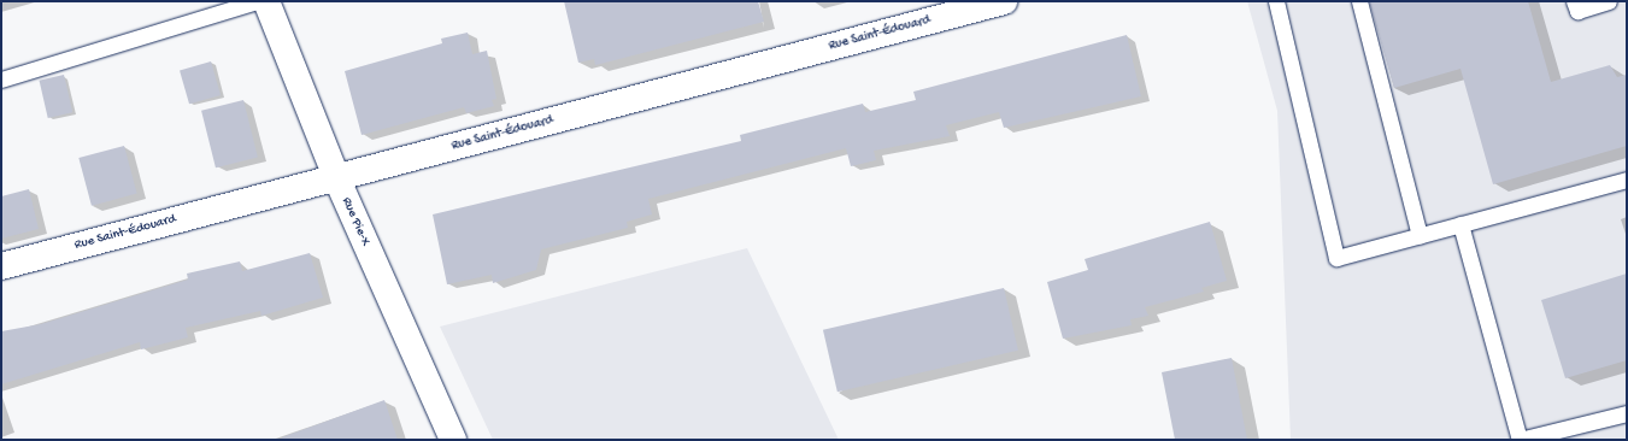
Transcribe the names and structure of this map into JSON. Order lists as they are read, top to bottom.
{
  "streets": {
    "street": ["Rue Saint-Édouard", "Rue Pie-X"]
  },
  "crossings": [
    ["Rue Saint-Édouard", "Rue Pie-X"]
  ]
}
